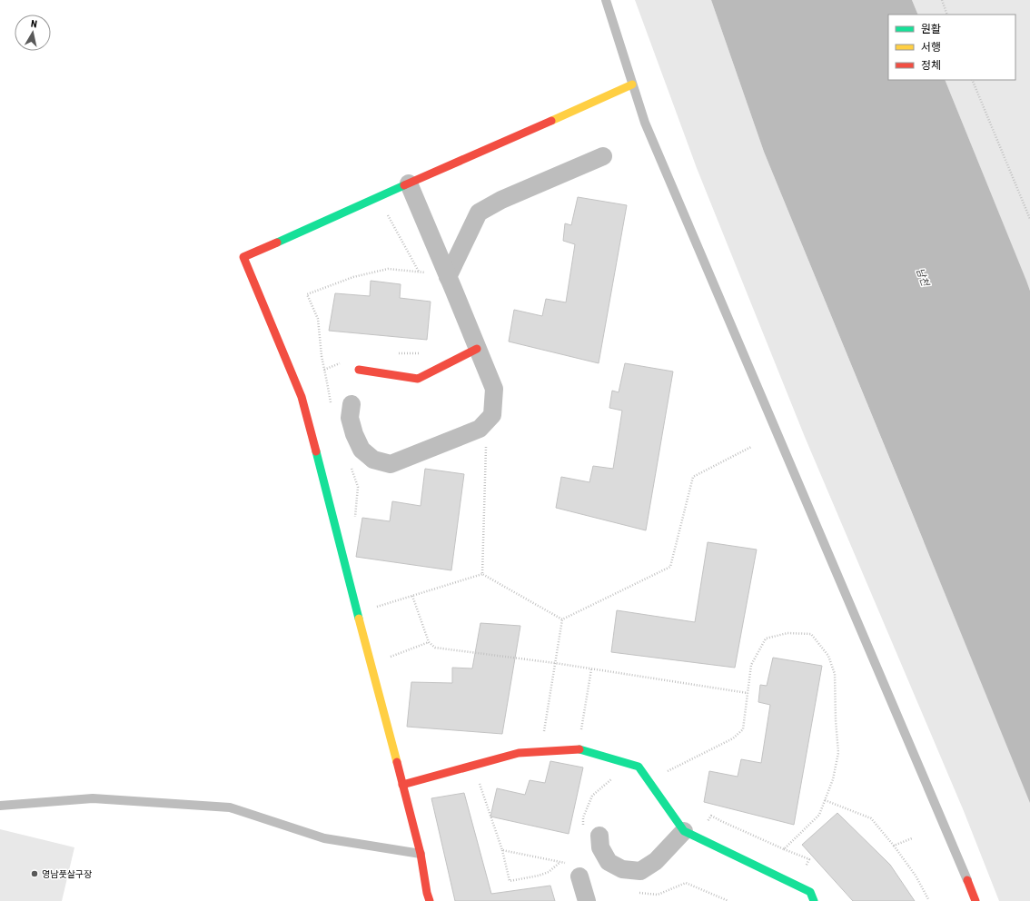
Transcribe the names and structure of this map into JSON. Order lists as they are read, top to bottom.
{
  "water": ["남천"],
  "places": ["영남풋살구장"],
  "legend": ["원활", "서행", "정체"],
  "north": "top"
}
